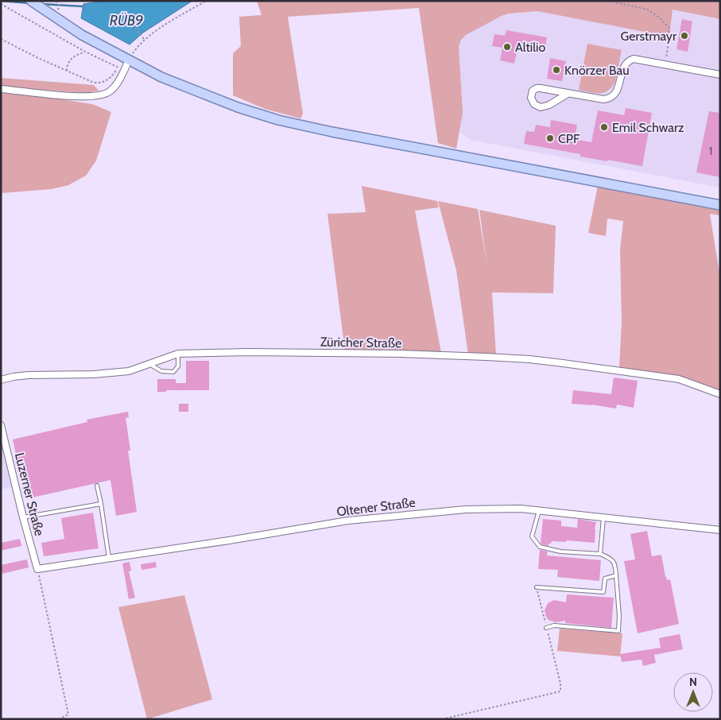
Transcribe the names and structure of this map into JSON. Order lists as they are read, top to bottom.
{
  "streets": {
    "street": ["Züricher Straße", "Luzerner Straße", "Oltener Straße"]
  },
  "crossings": [
    ["Luzerner Straße", "Oltener Straße"]
  ],
  "water": ["RÜB9"],
  "places": [
    "Gerstmayr",
    "Altilio",
    "Knörzer Bau",
    "Emil Schwarz",
    "CPF"
  ],
  "house_numbers": ["1"],
  "north": "top"
}
